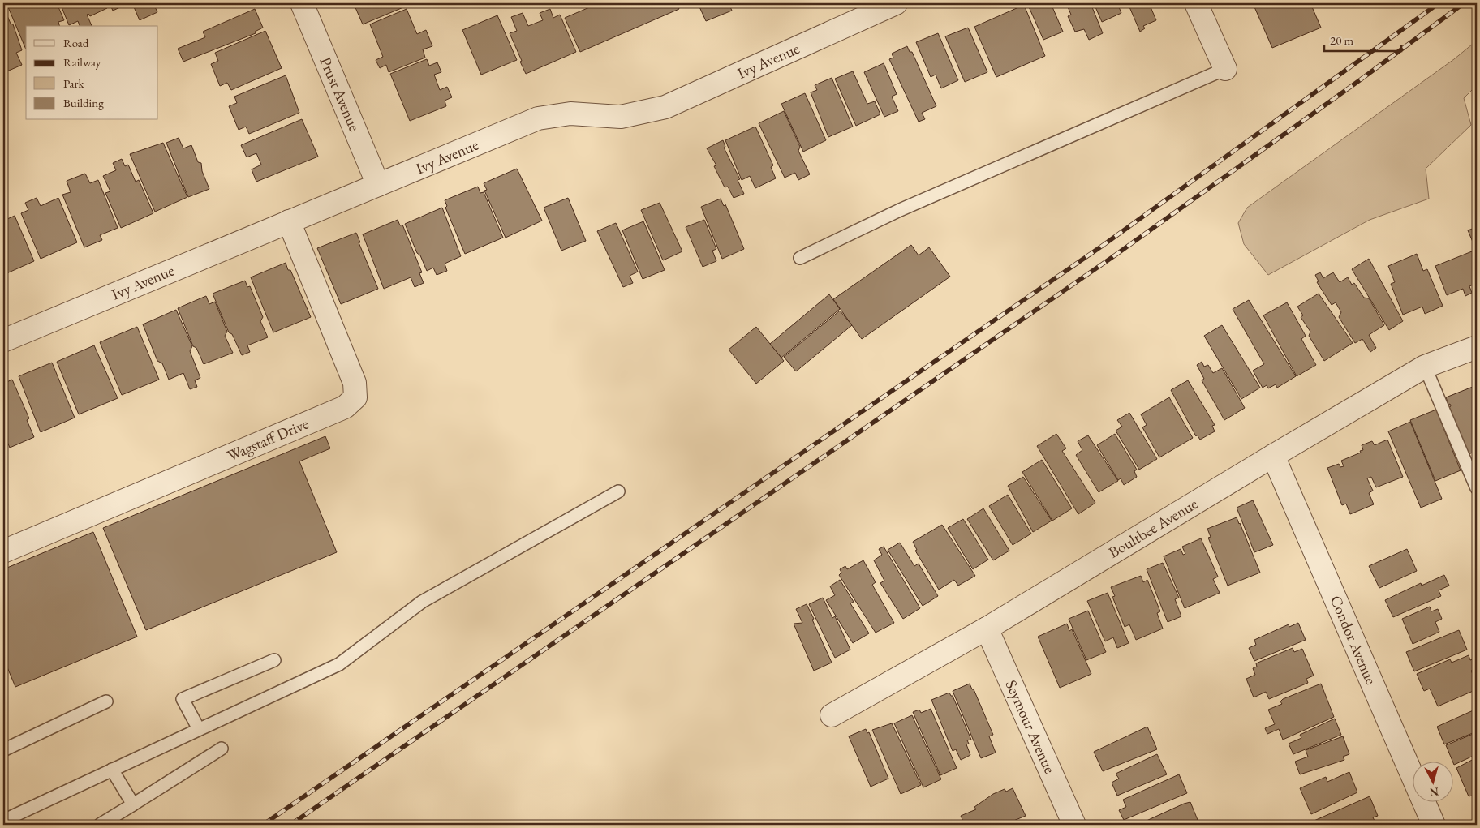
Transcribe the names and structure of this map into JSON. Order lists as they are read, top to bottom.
{
  "streets": {
    "street": [
      "Ivy Avenue",
      "Prust Avenue",
      "Wagstaff Drive",
      "Boultbee Avenue",
      "Condor Avenue",
      "Seymour Avenue"
    ]
  },
  "crossings": [
    ["Ivy Avenue", "Prust Avenue"],
    ["Ivy Avenue", "Wagstaff Drive"],
    ["Boultbee Avenue", "Condor Avenue"],
    ["Boultbee Avenue", "Seymour Avenue"]
  ],
  "legend": [
    "Road",
    "Railway",
    "Park",
    "Building"
  ],
  "scale_bar": "20 m",
  "north": "bottom"
}
